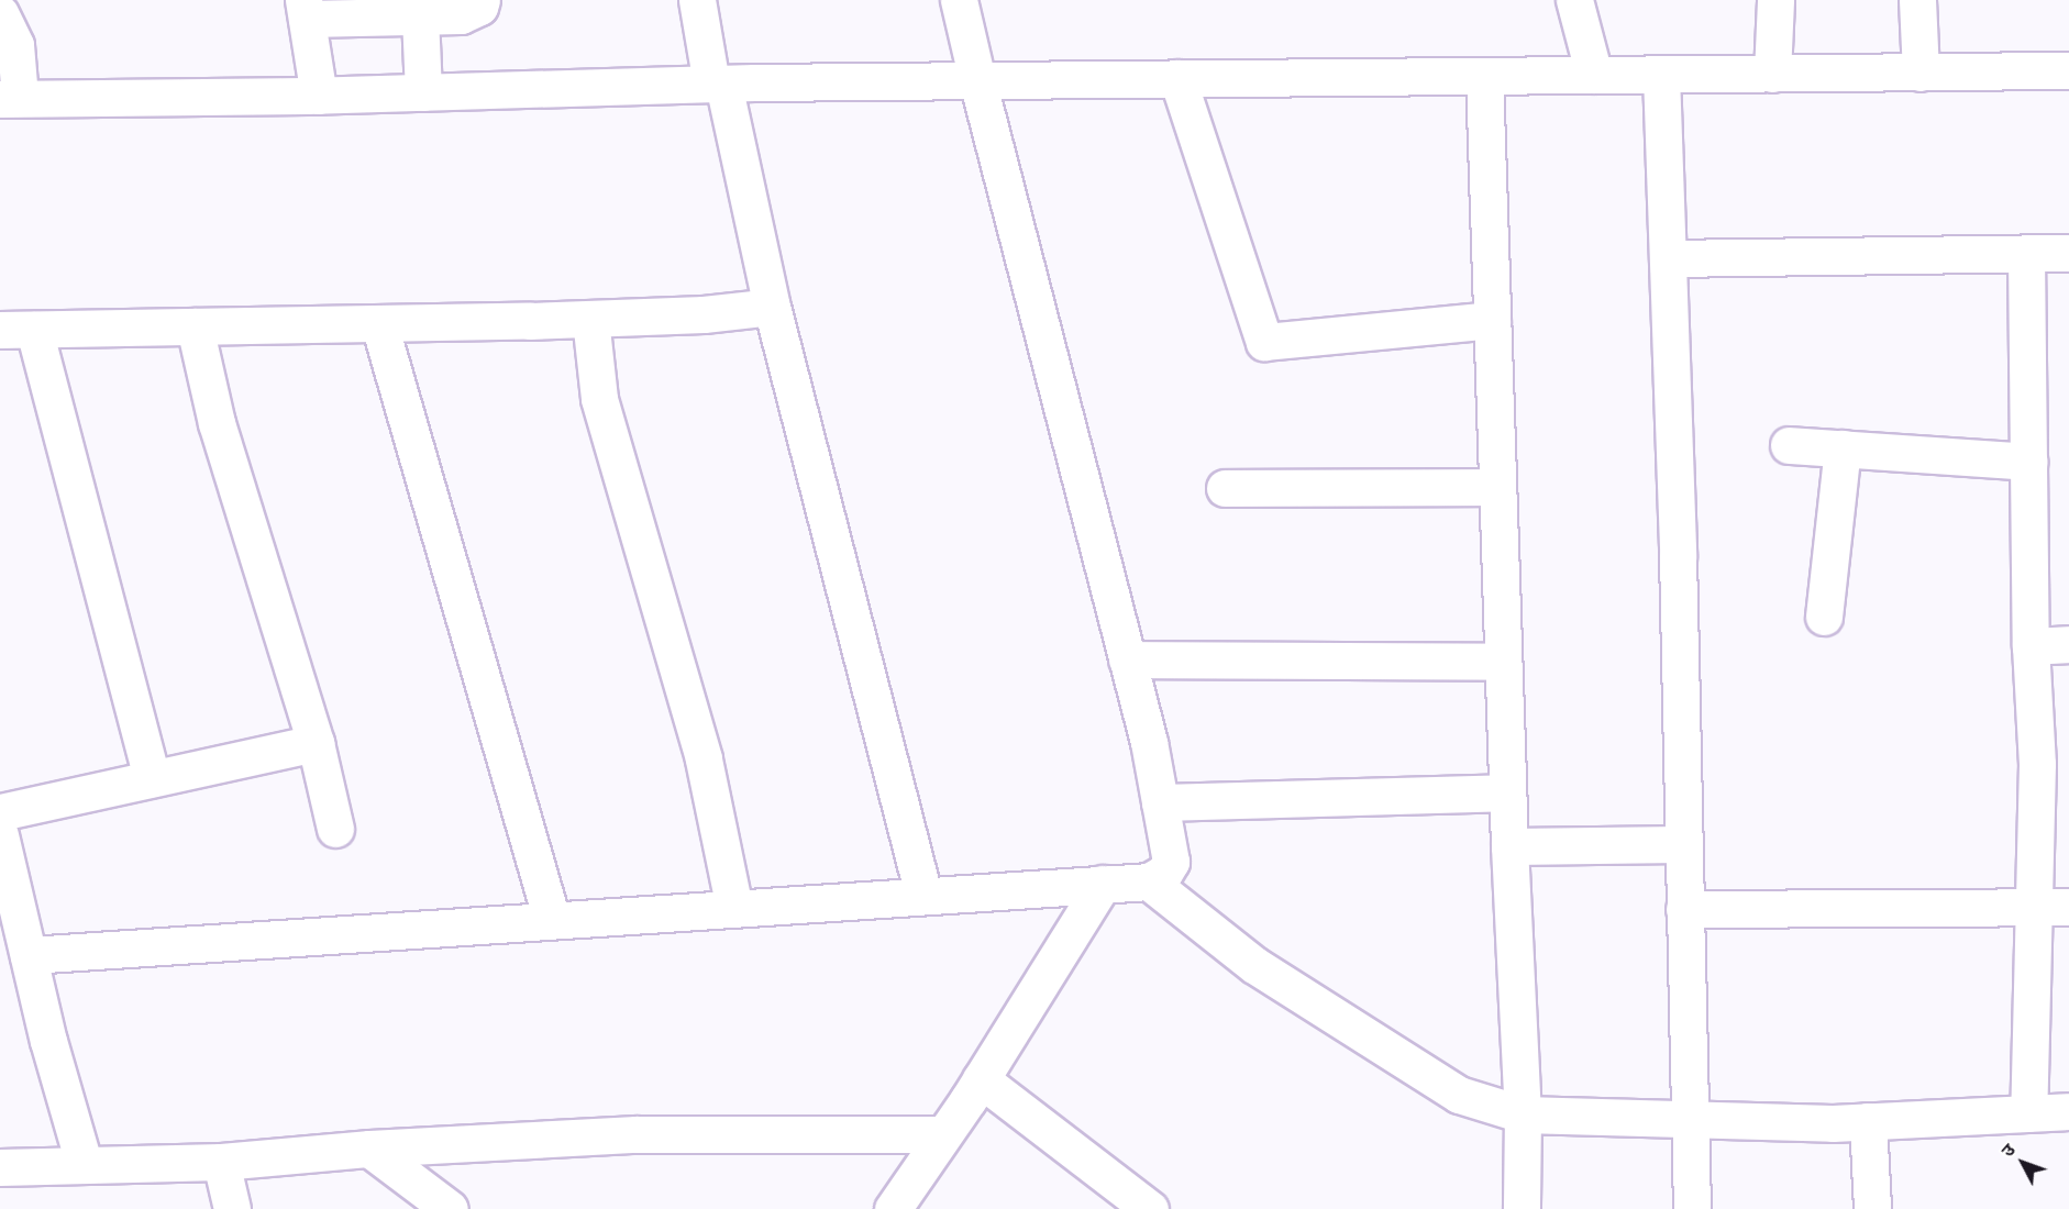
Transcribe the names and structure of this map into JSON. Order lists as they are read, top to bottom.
{
  "north": "top left"
}
